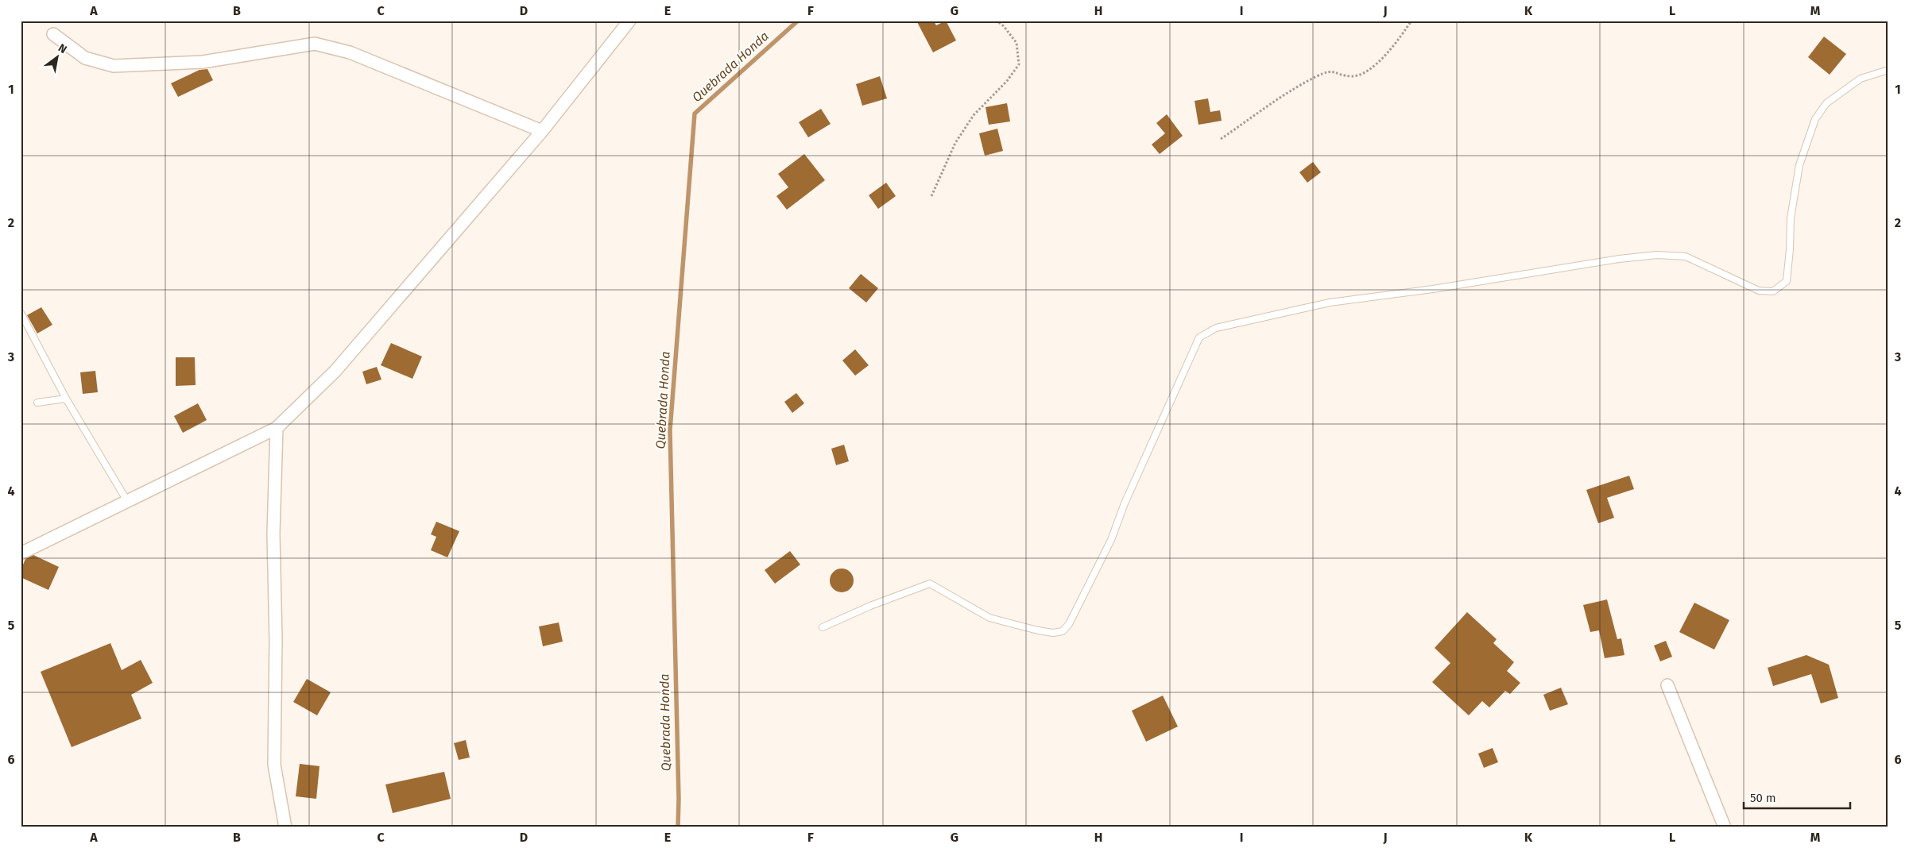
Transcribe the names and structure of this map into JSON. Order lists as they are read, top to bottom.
{
  "water": ["Quebrada Honda"],
  "scale_bar": "50 m",
  "north": "top right",
  "grid": {
    "columns": [
      "A",
      "B",
      "C",
      "D",
      "E",
      "F",
      "G",
      "H",
      "I",
      "J",
      "K",
      "L",
      "M"
    ],
    "rows": [
      "1",
      "2",
      "3",
      "4",
      "5",
      "6"
    ]
  }
}
